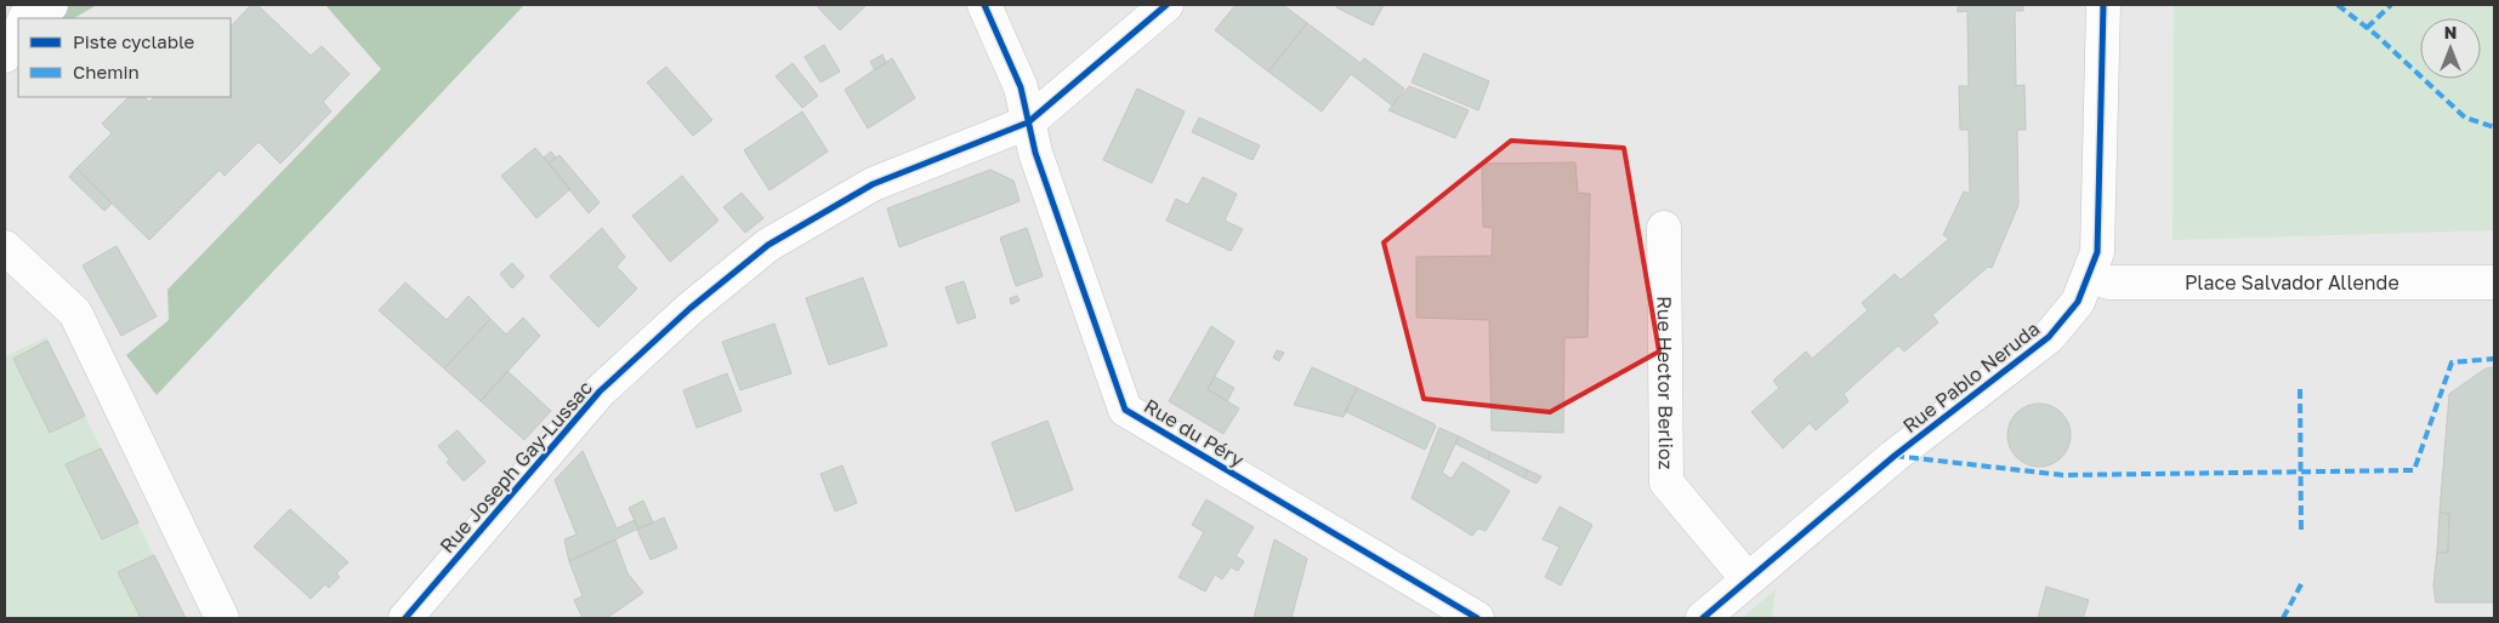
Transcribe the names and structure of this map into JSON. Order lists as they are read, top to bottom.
{
  "streets": {
    "street": [
      "Place Salvador Allende",
      "Rue Pablo Neruda",
      "Rue Hector Berlioz",
      "Rue du Péry",
      "Rue Joseph Gay-Lussac"
    ]
  },
  "crossings": [
    ["Place Salvador Allende", "Rue Pablo Neruda"],
    ["Rue Pablo Neruda", "Rue Hector Berlioz"],
    ["Rue du Péry", "Rue Joseph Gay-Lussac"]
  ],
  "legend": ["Piste cyclable", "Chemin"],
  "north": "top"
}
